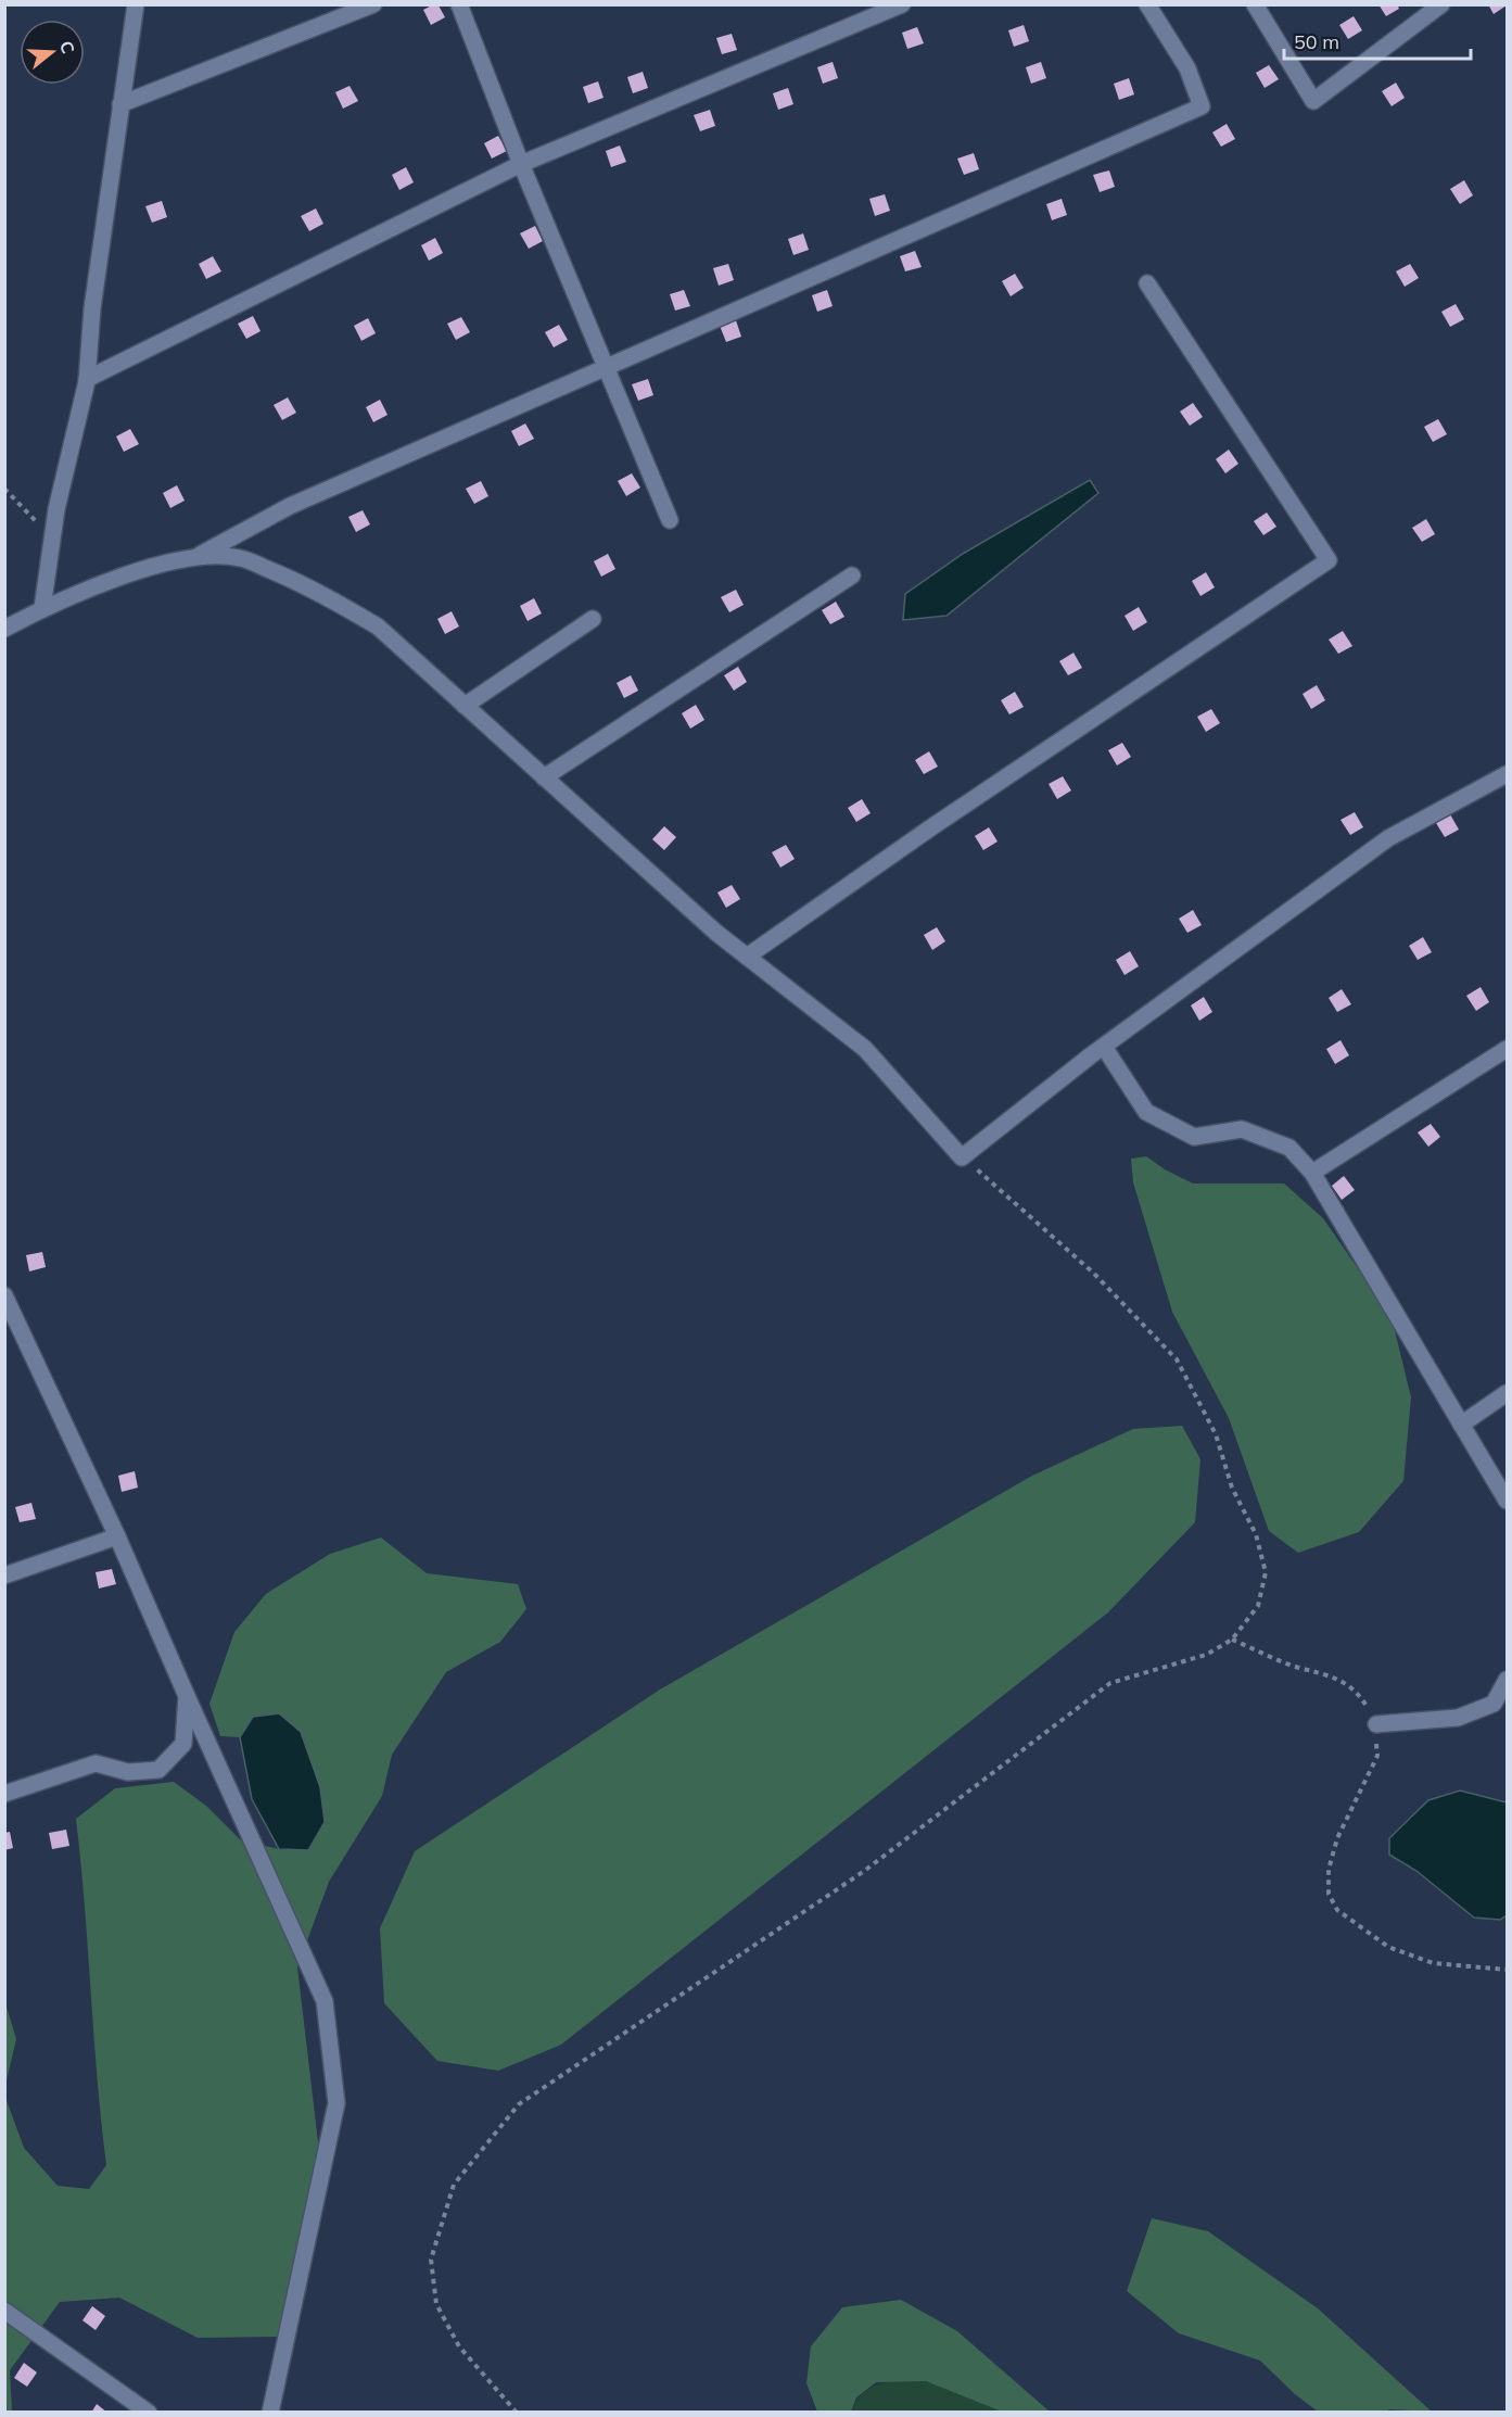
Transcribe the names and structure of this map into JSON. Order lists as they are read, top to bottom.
{
  "scale_bar": "50 m",
  "north": "right"
}
